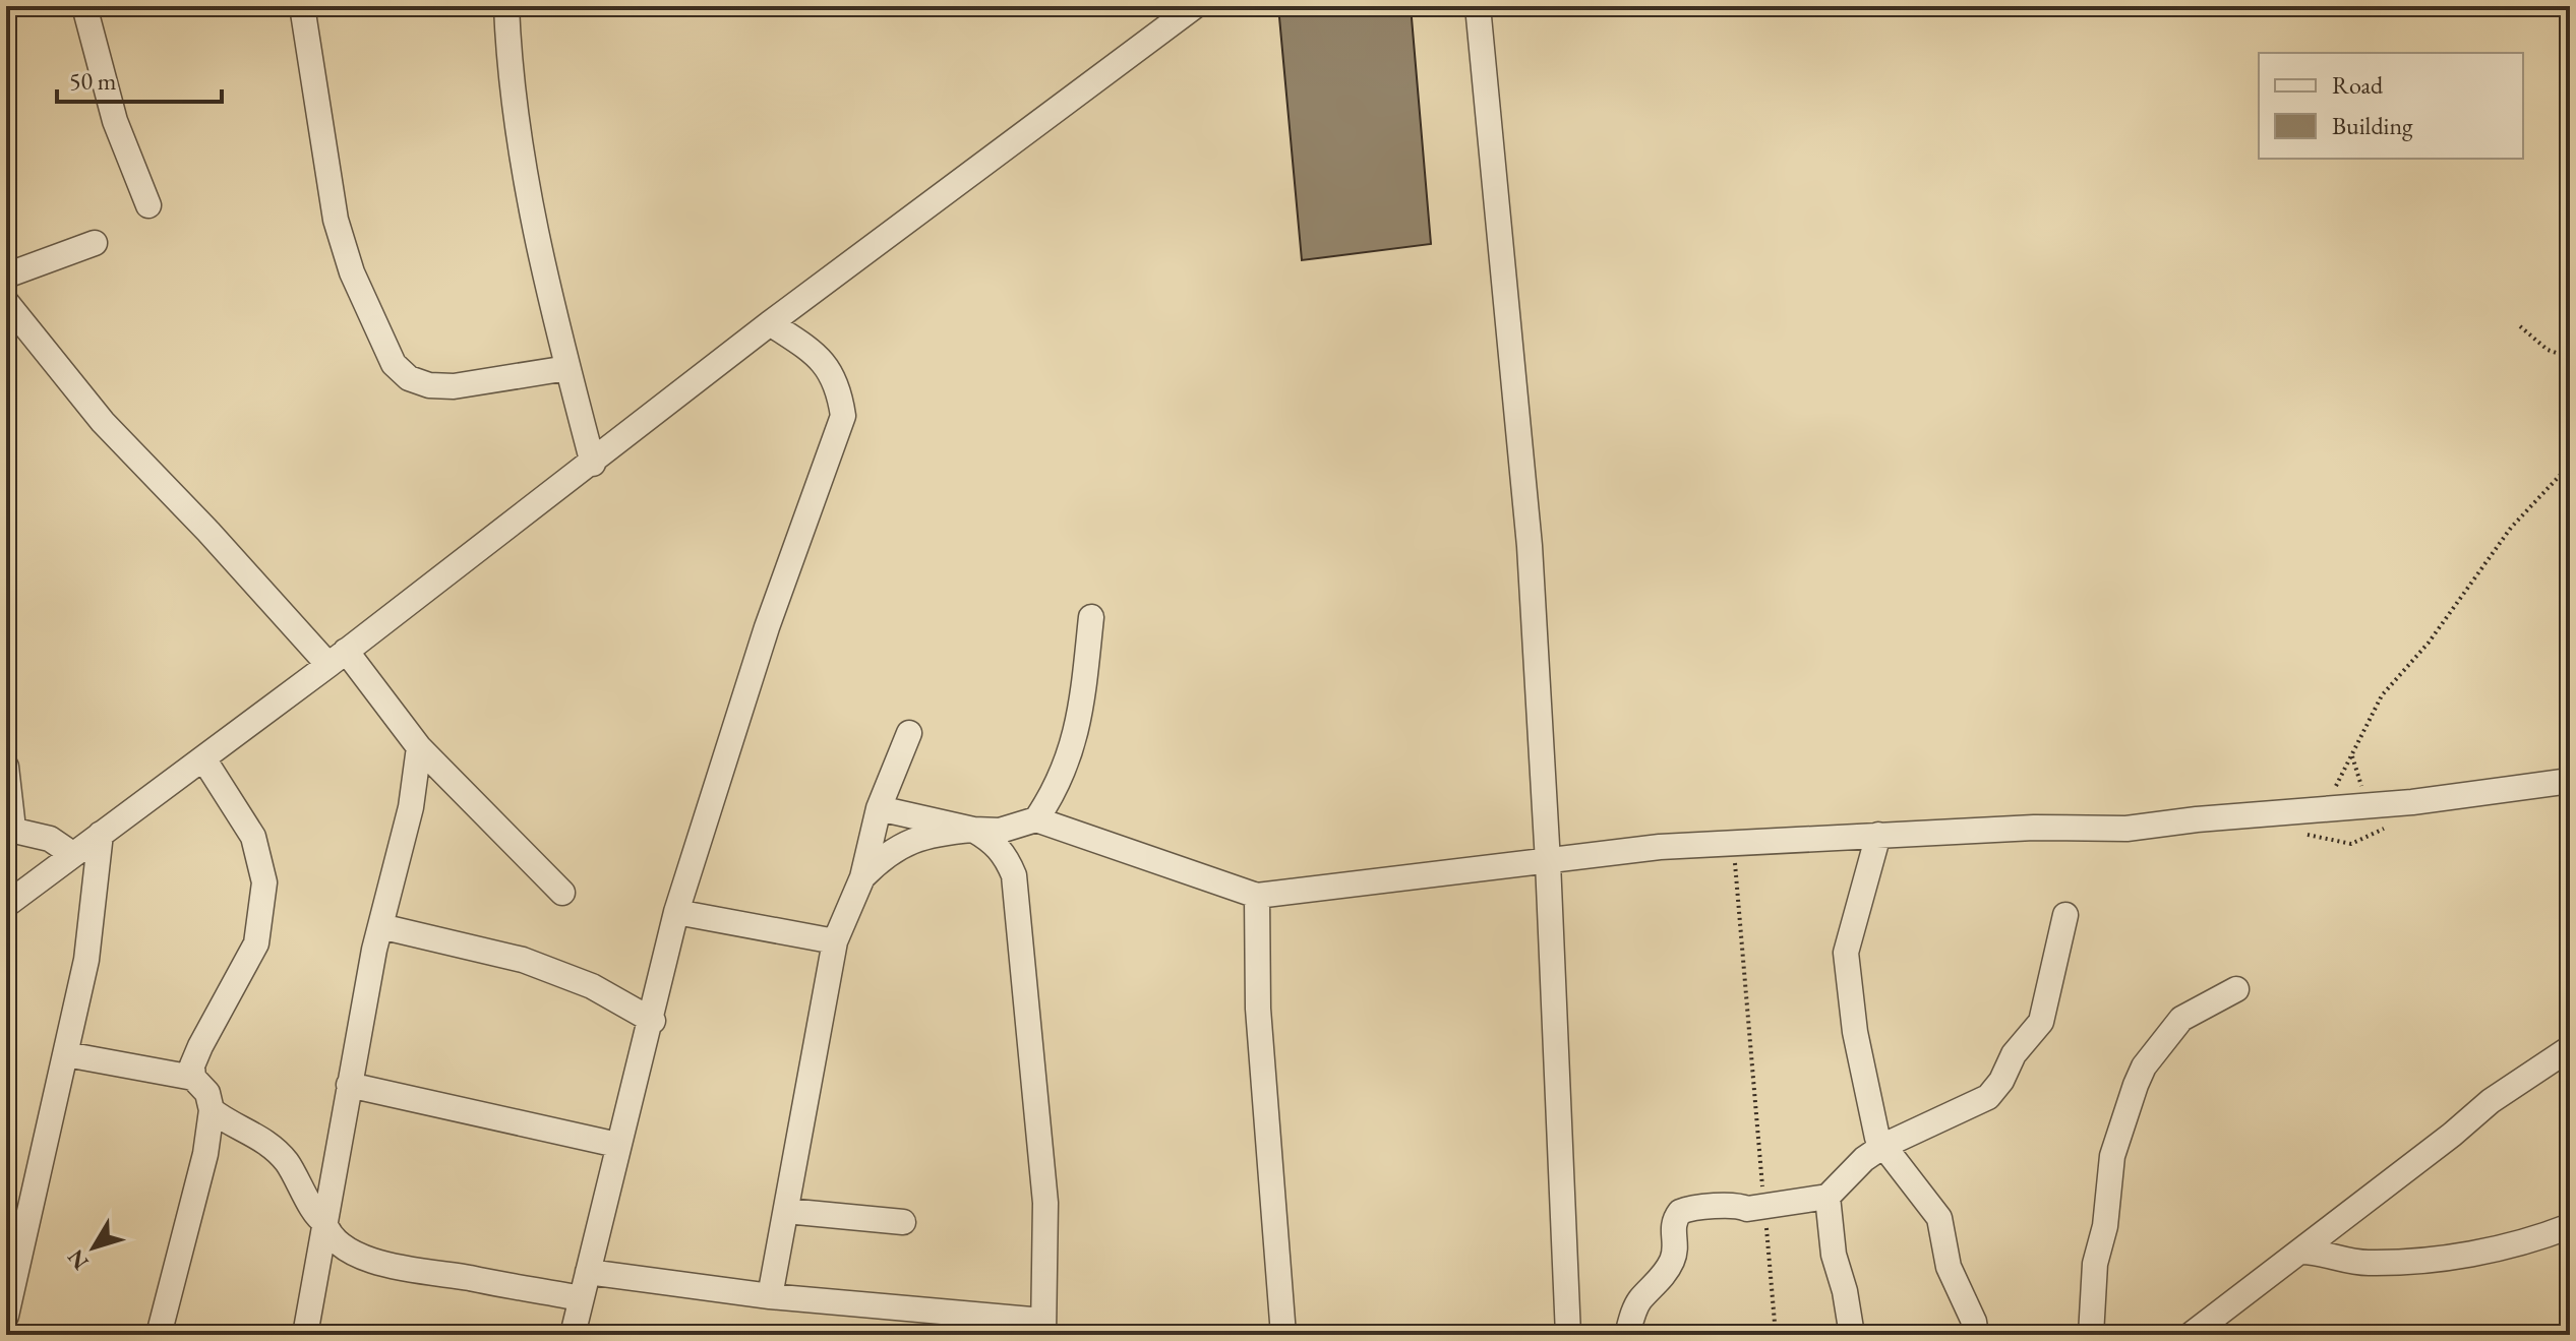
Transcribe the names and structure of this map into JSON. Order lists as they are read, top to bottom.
{
  "legend": ["Road", "Building"],
  "scale_bar": "50 m",
  "north": "bottom left"
}
